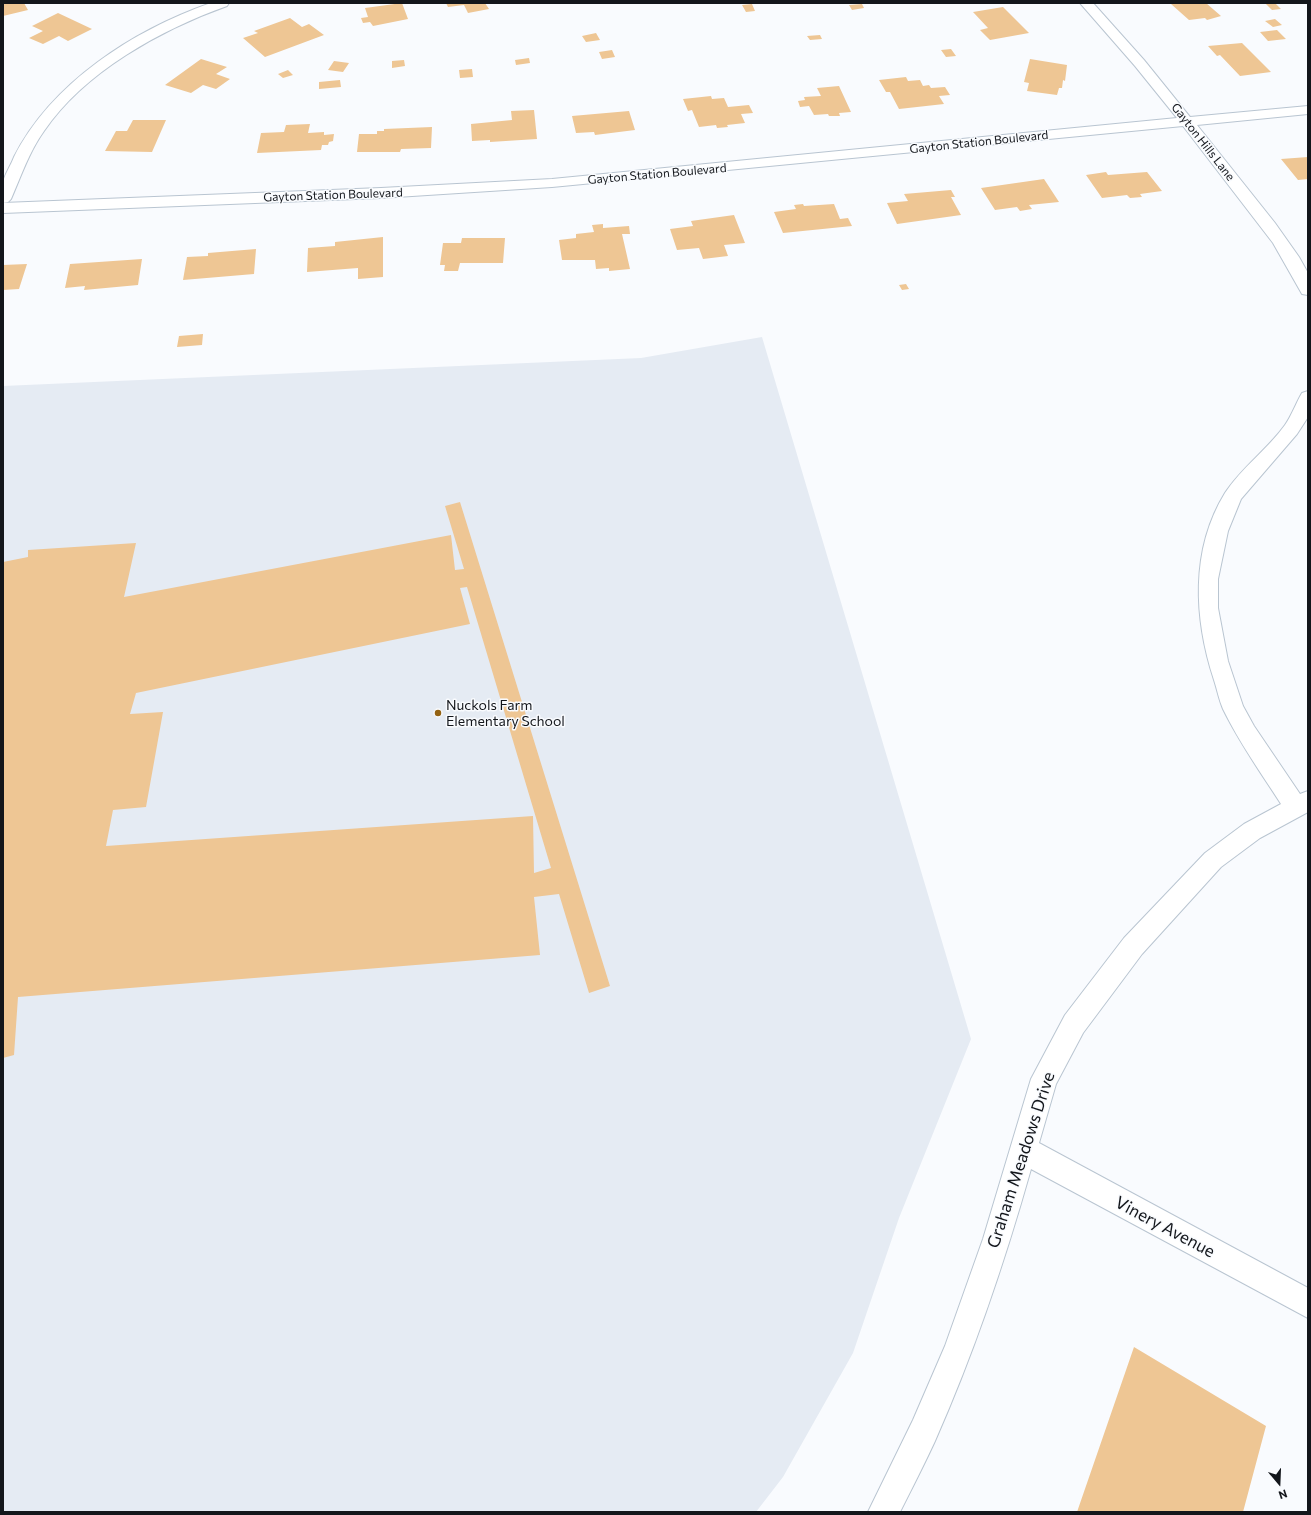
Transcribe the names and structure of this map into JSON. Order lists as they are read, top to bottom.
{
  "streets": {
    "street": [
      "Gayton Station Boulevard",
      "Gayton Hills Lane",
      "Graham Meadows Drive",
      "Vinery Avenue"
    ]
  },
  "crossings": [
    ["Gayton Station Boulevard", "Gayton Hills Lane"],
    ["Graham Meadows Drive", "Vinery Avenue"]
  ],
  "places": ["Nuckols Farm Elementary School"],
  "north": "bottom"
}
